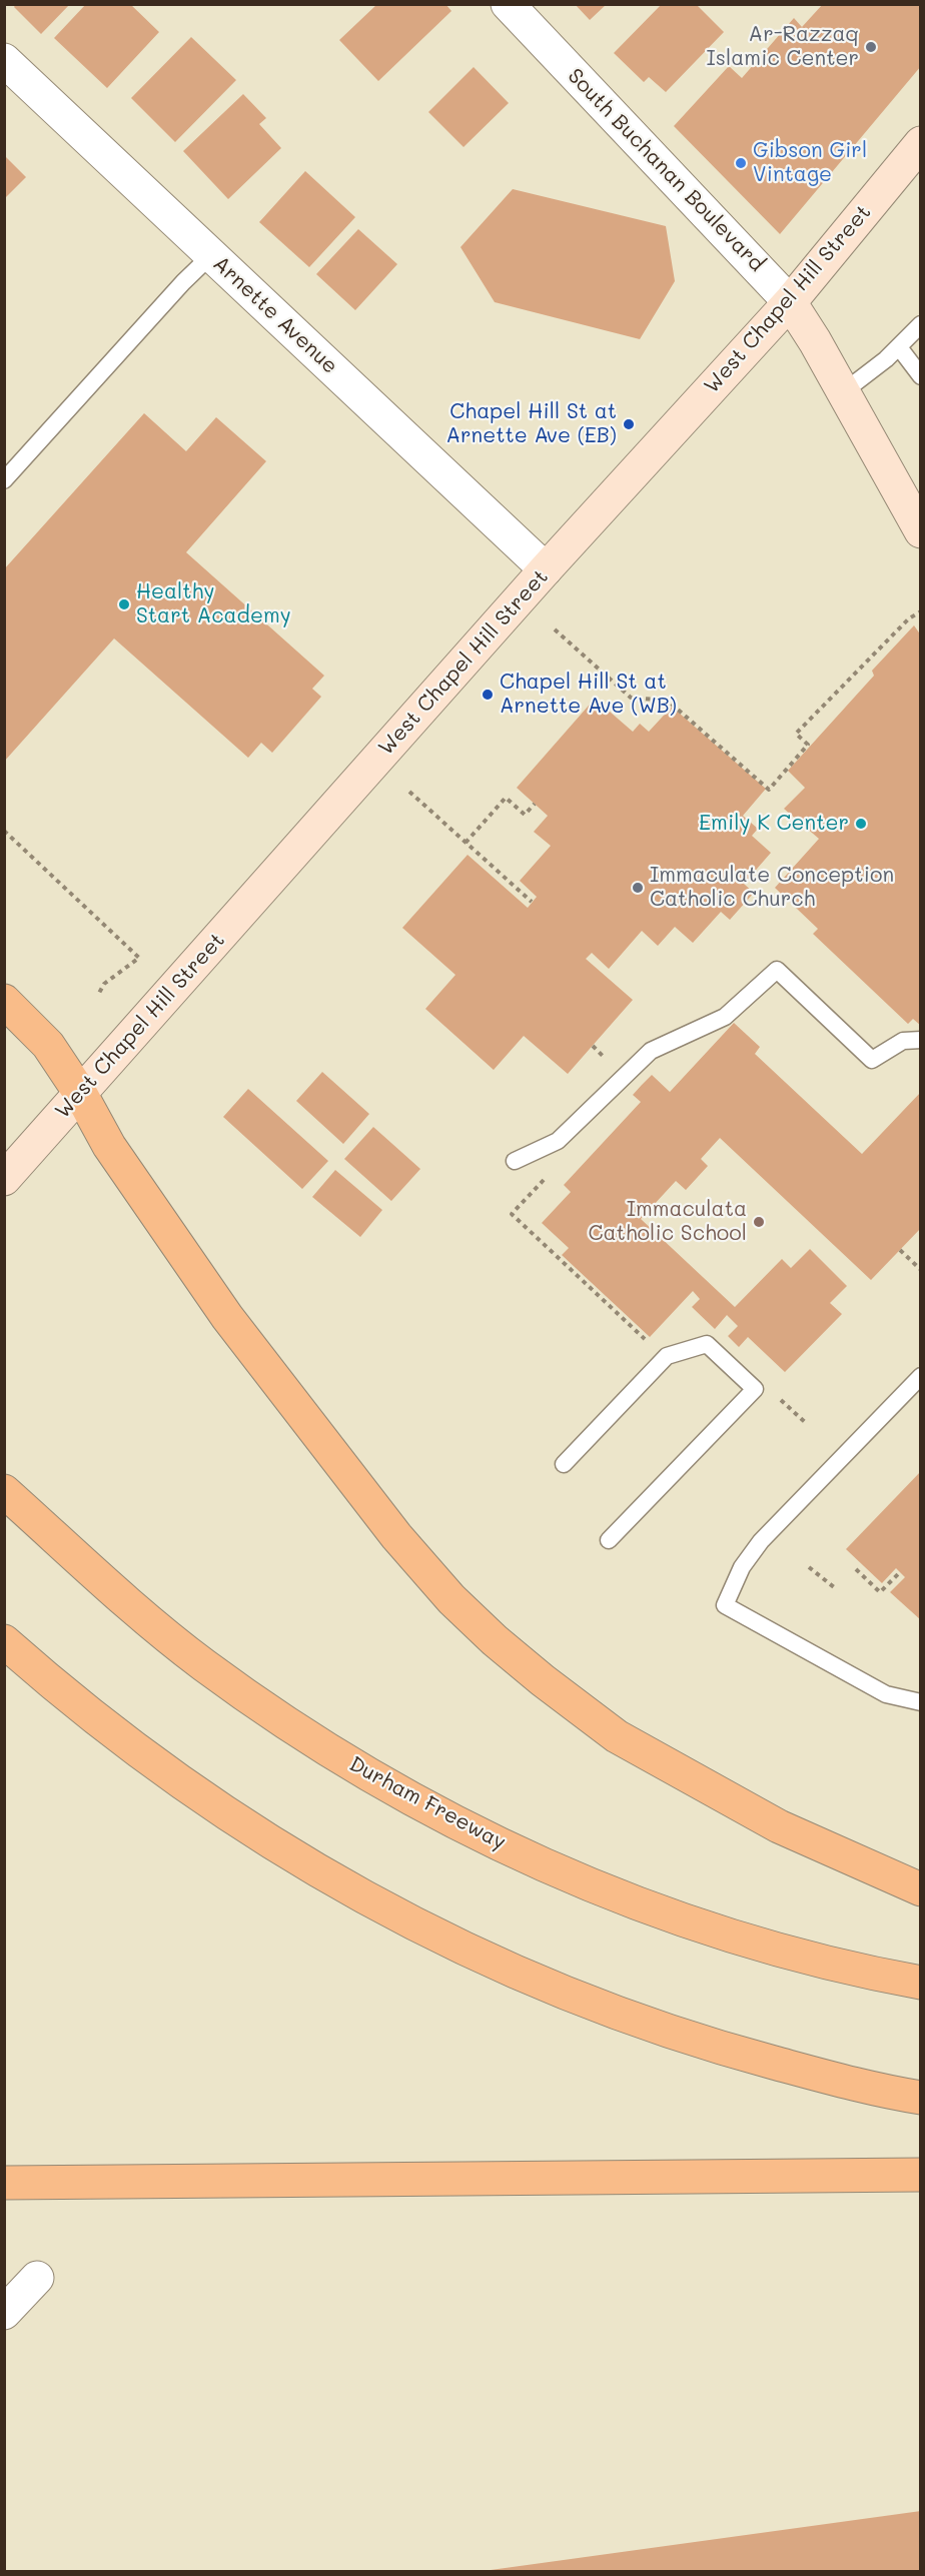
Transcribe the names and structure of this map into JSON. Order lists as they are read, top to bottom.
{
  "streets": {
    "highway": ["Durham Freeway"],
    "main road": ["South Buchanan Boulevard", "West Chapel Hill Street"],
    "street": ["Arnette Avenue"]
  },
  "crossings": [
    ["South Buchanan Boulevard", "West Chapel Hill Street"],
    ["West Chapel Hill Street", "Arnette Avenue"]
  ],
  "places": [
    "Ar-Razzaq Islamic Center",
    "Gibson Girl Vintage",
    "Chapel Hill St at Arnette Ave (EB)",
    "Healthy Start Academy",
    "Chapel Hill St at Arnette Ave (WB)",
    "Emily K Center",
    "Immaculate Conception Catholic Church",
    "Immaculata Catholic School"
  ]
}
